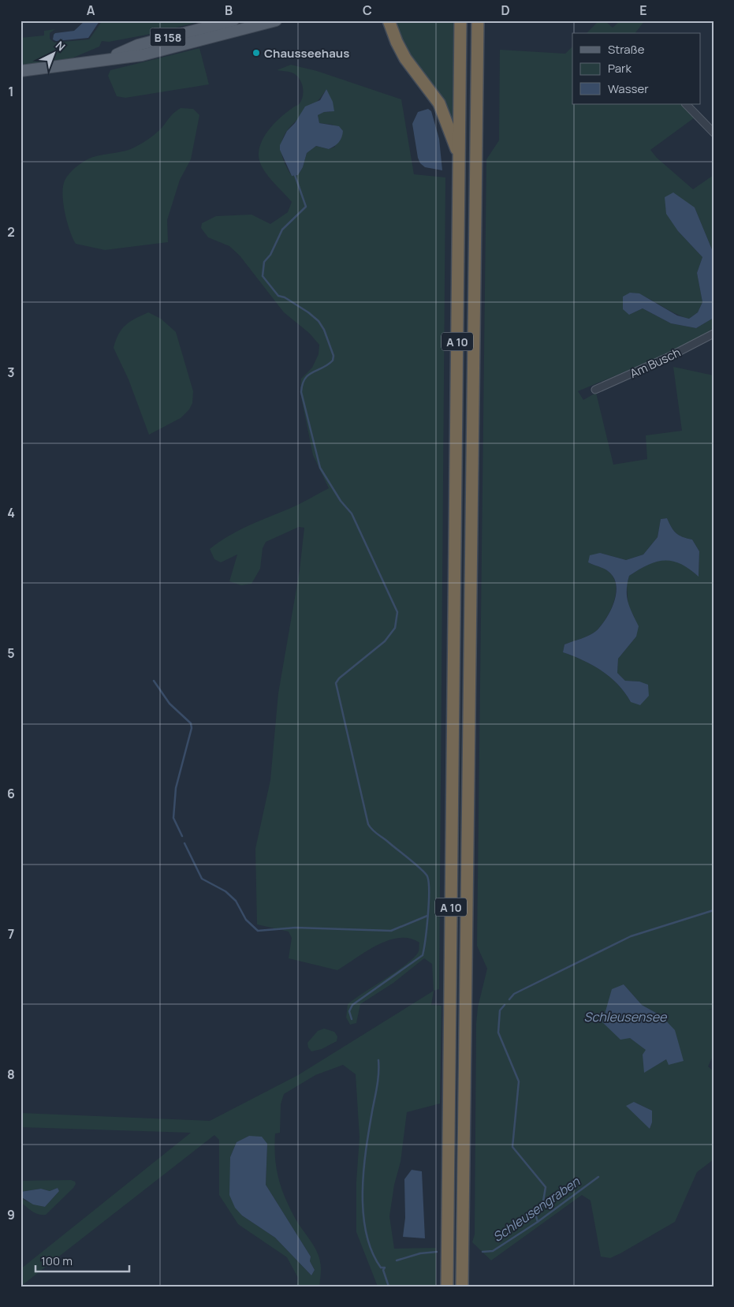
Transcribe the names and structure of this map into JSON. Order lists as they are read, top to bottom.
{
  "streets": {
    "highway": ["A 10"],
    "main road": ["B 158"],
    "street": ["Am Busch"]
  },
  "water": ["Schleusensee", "Schleusengraben"],
  "places": ["Chausseehaus"],
  "legend": ["Straße", "Park", "Wasser"],
  "scale_bar": "100 m",
  "north": "top right",
  "grid": {
    "columns": [
      "A",
      "B",
      "C",
      "D",
      "E"
    ],
    "rows": [
      "1",
      "2",
      "3",
      "4",
      "5",
      "6",
      "7",
      "8",
      "9"
    ]
  }
}
